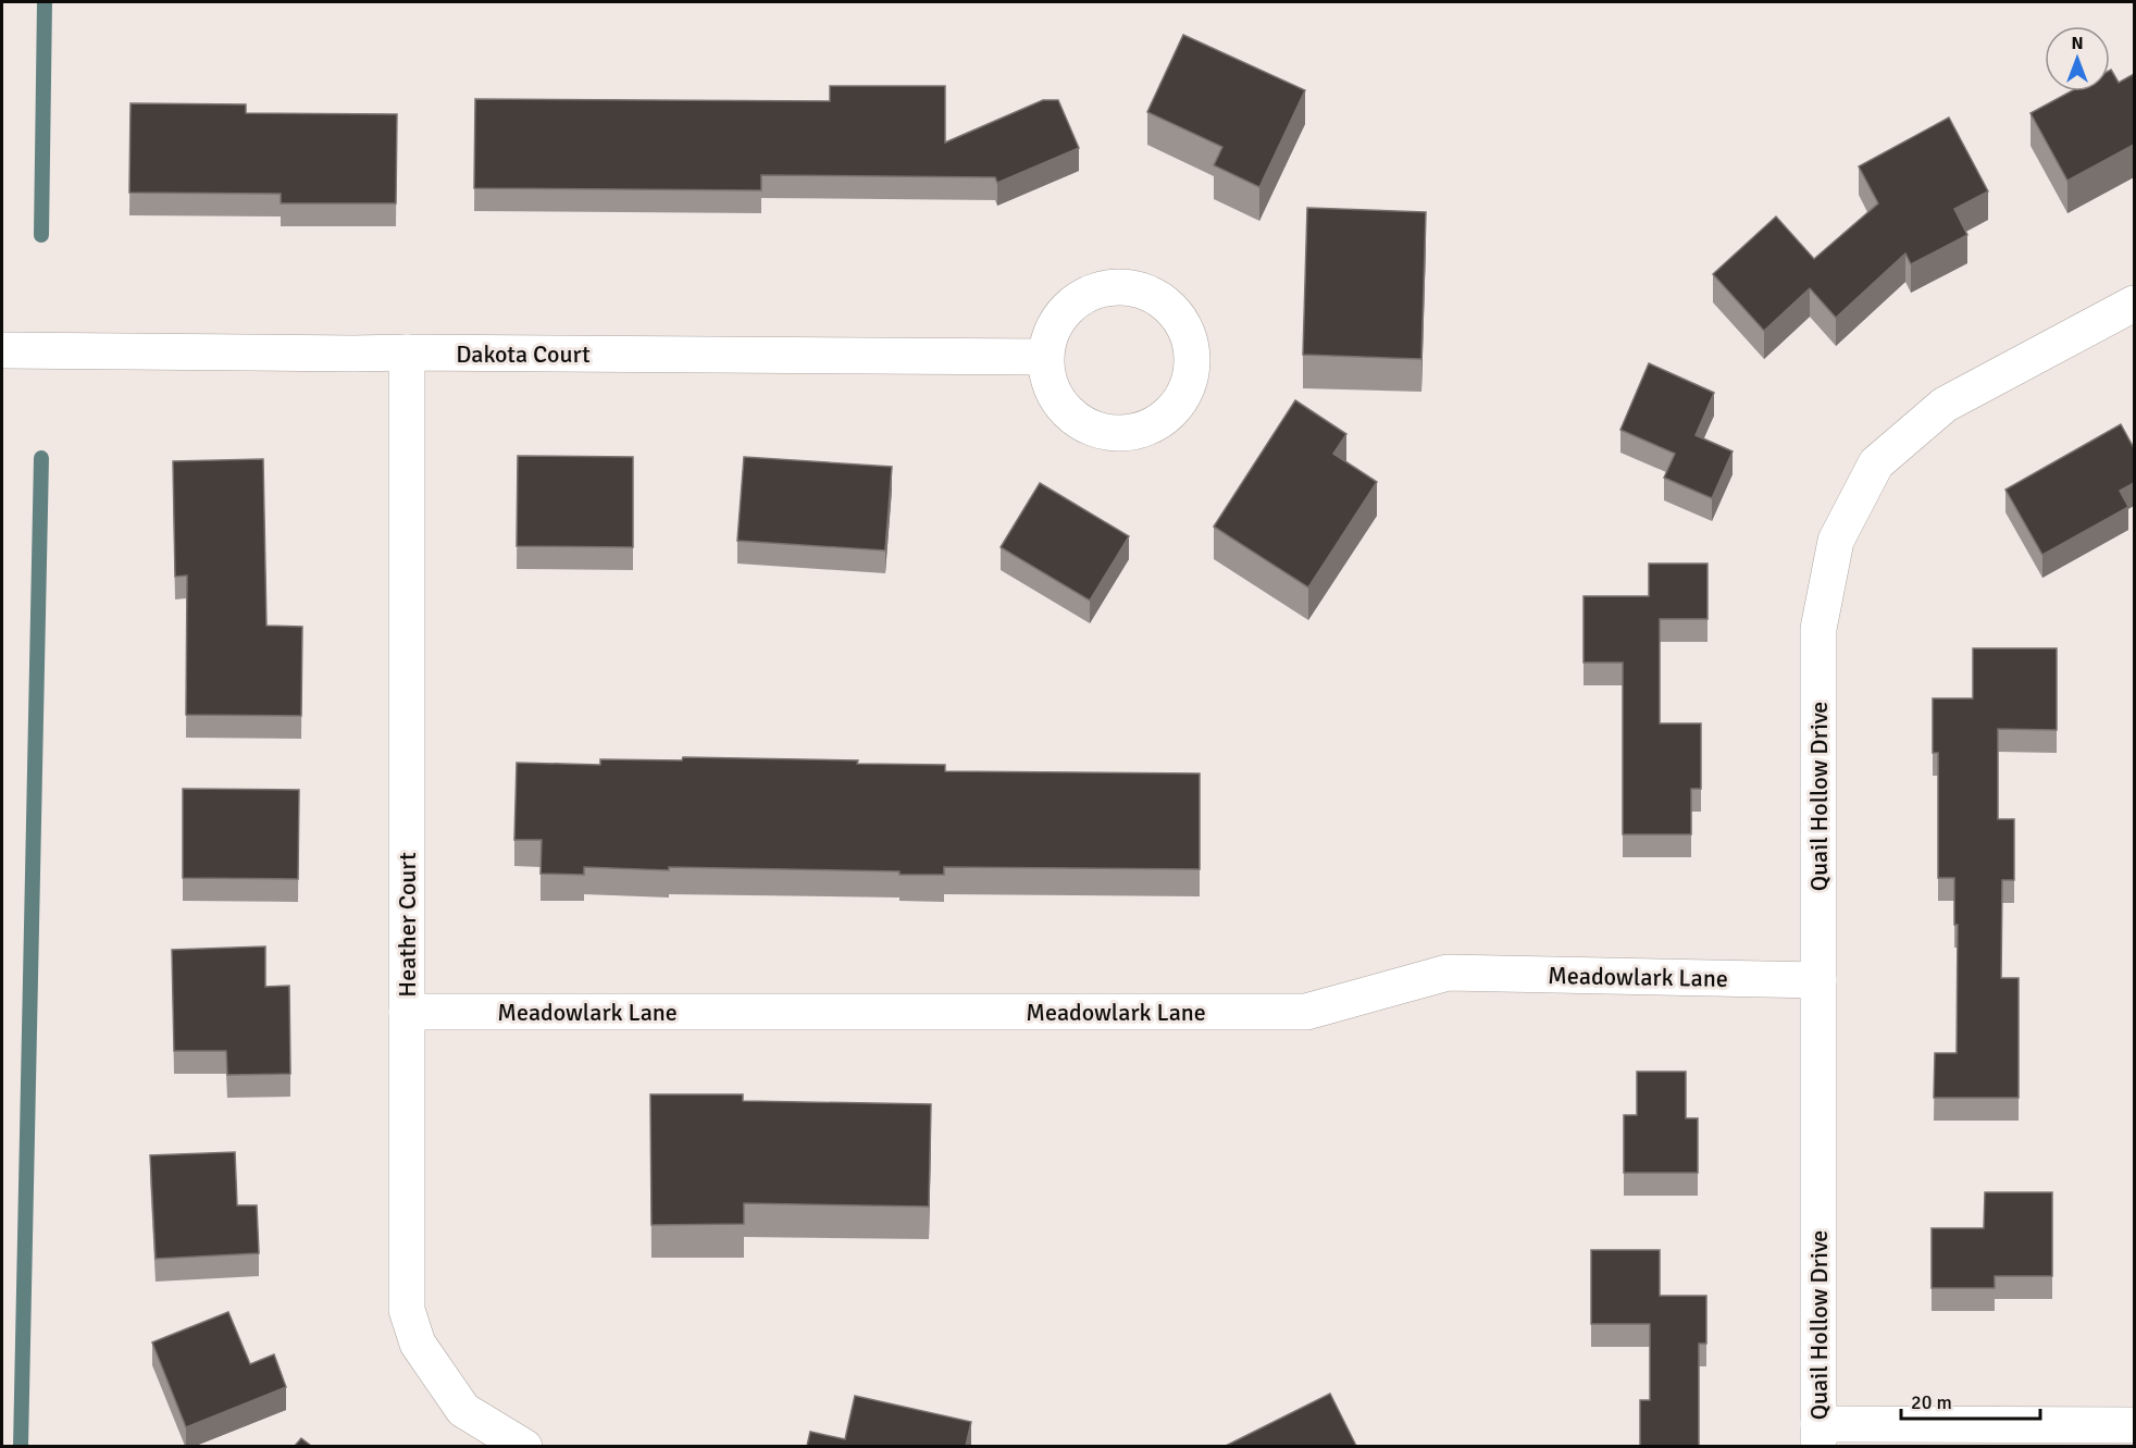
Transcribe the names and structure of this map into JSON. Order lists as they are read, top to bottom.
{
  "streets": {
    "street": [
      "Dakota Court",
      "Quail Hollow Drive",
      "Heather Court",
      "Meadowlark Lane"
    ]
  },
  "crossings": [
    ["Dakota Court", "Heather Court"],
    ["Quail Hollow Drive", "Meadowlark Lane"],
    ["Heather Court", "Meadowlark Lane"]
  ],
  "scale_bar": "20 m",
  "north": "top"
}
